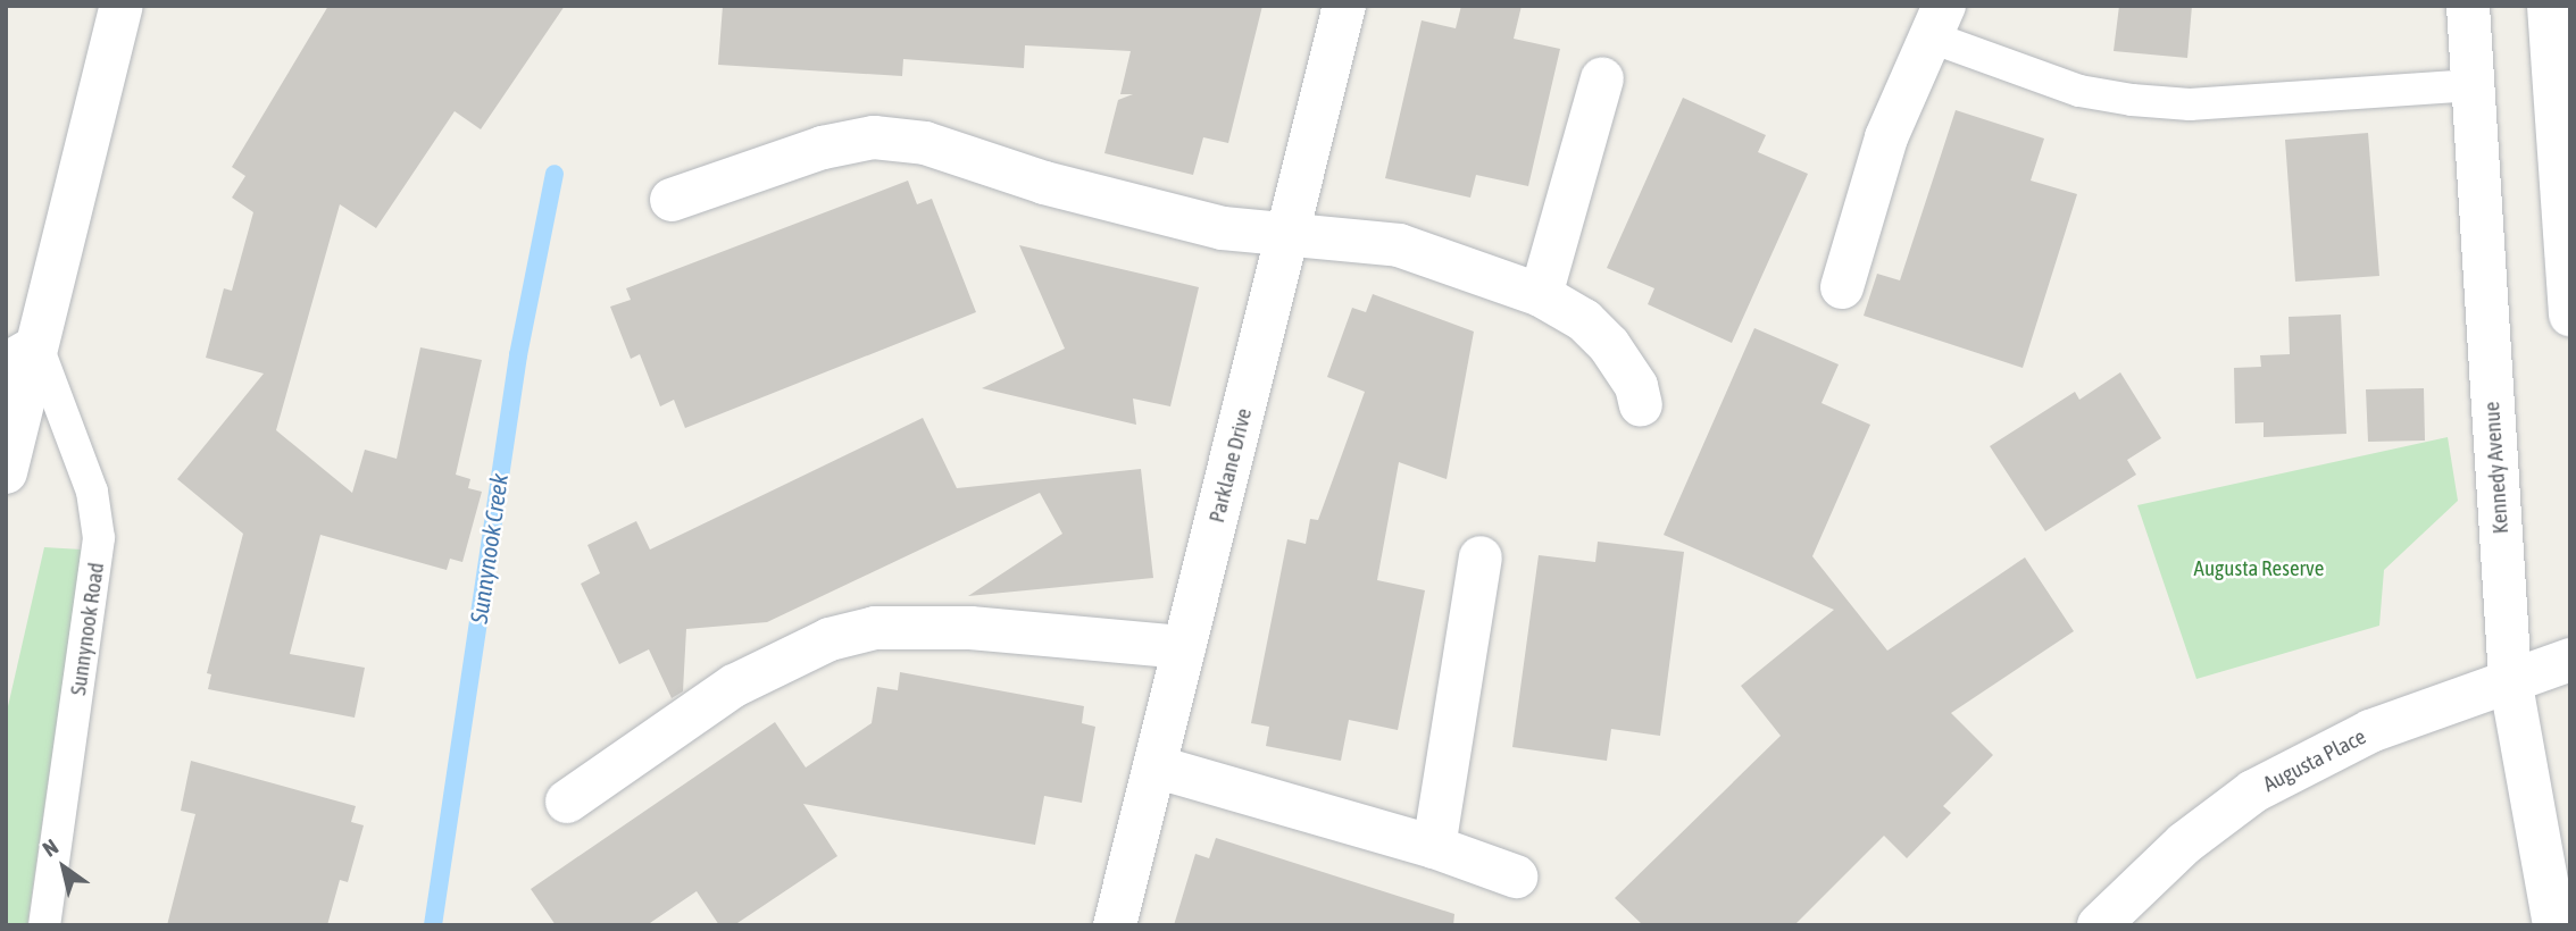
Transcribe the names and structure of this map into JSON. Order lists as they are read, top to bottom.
{
  "streets": {
    "street": ["Parklane Drive", "Kennedy Avenue", "Augusta Place"],
    "lane": ["Sunnynook Road"]
  },
  "crossings": [
    ["Kennedy Avenue", "Augusta Place"]
  ],
  "water": ["Sunnynook Creek"],
  "parks": ["Augusta Reserve"],
  "north": "top left"
}
